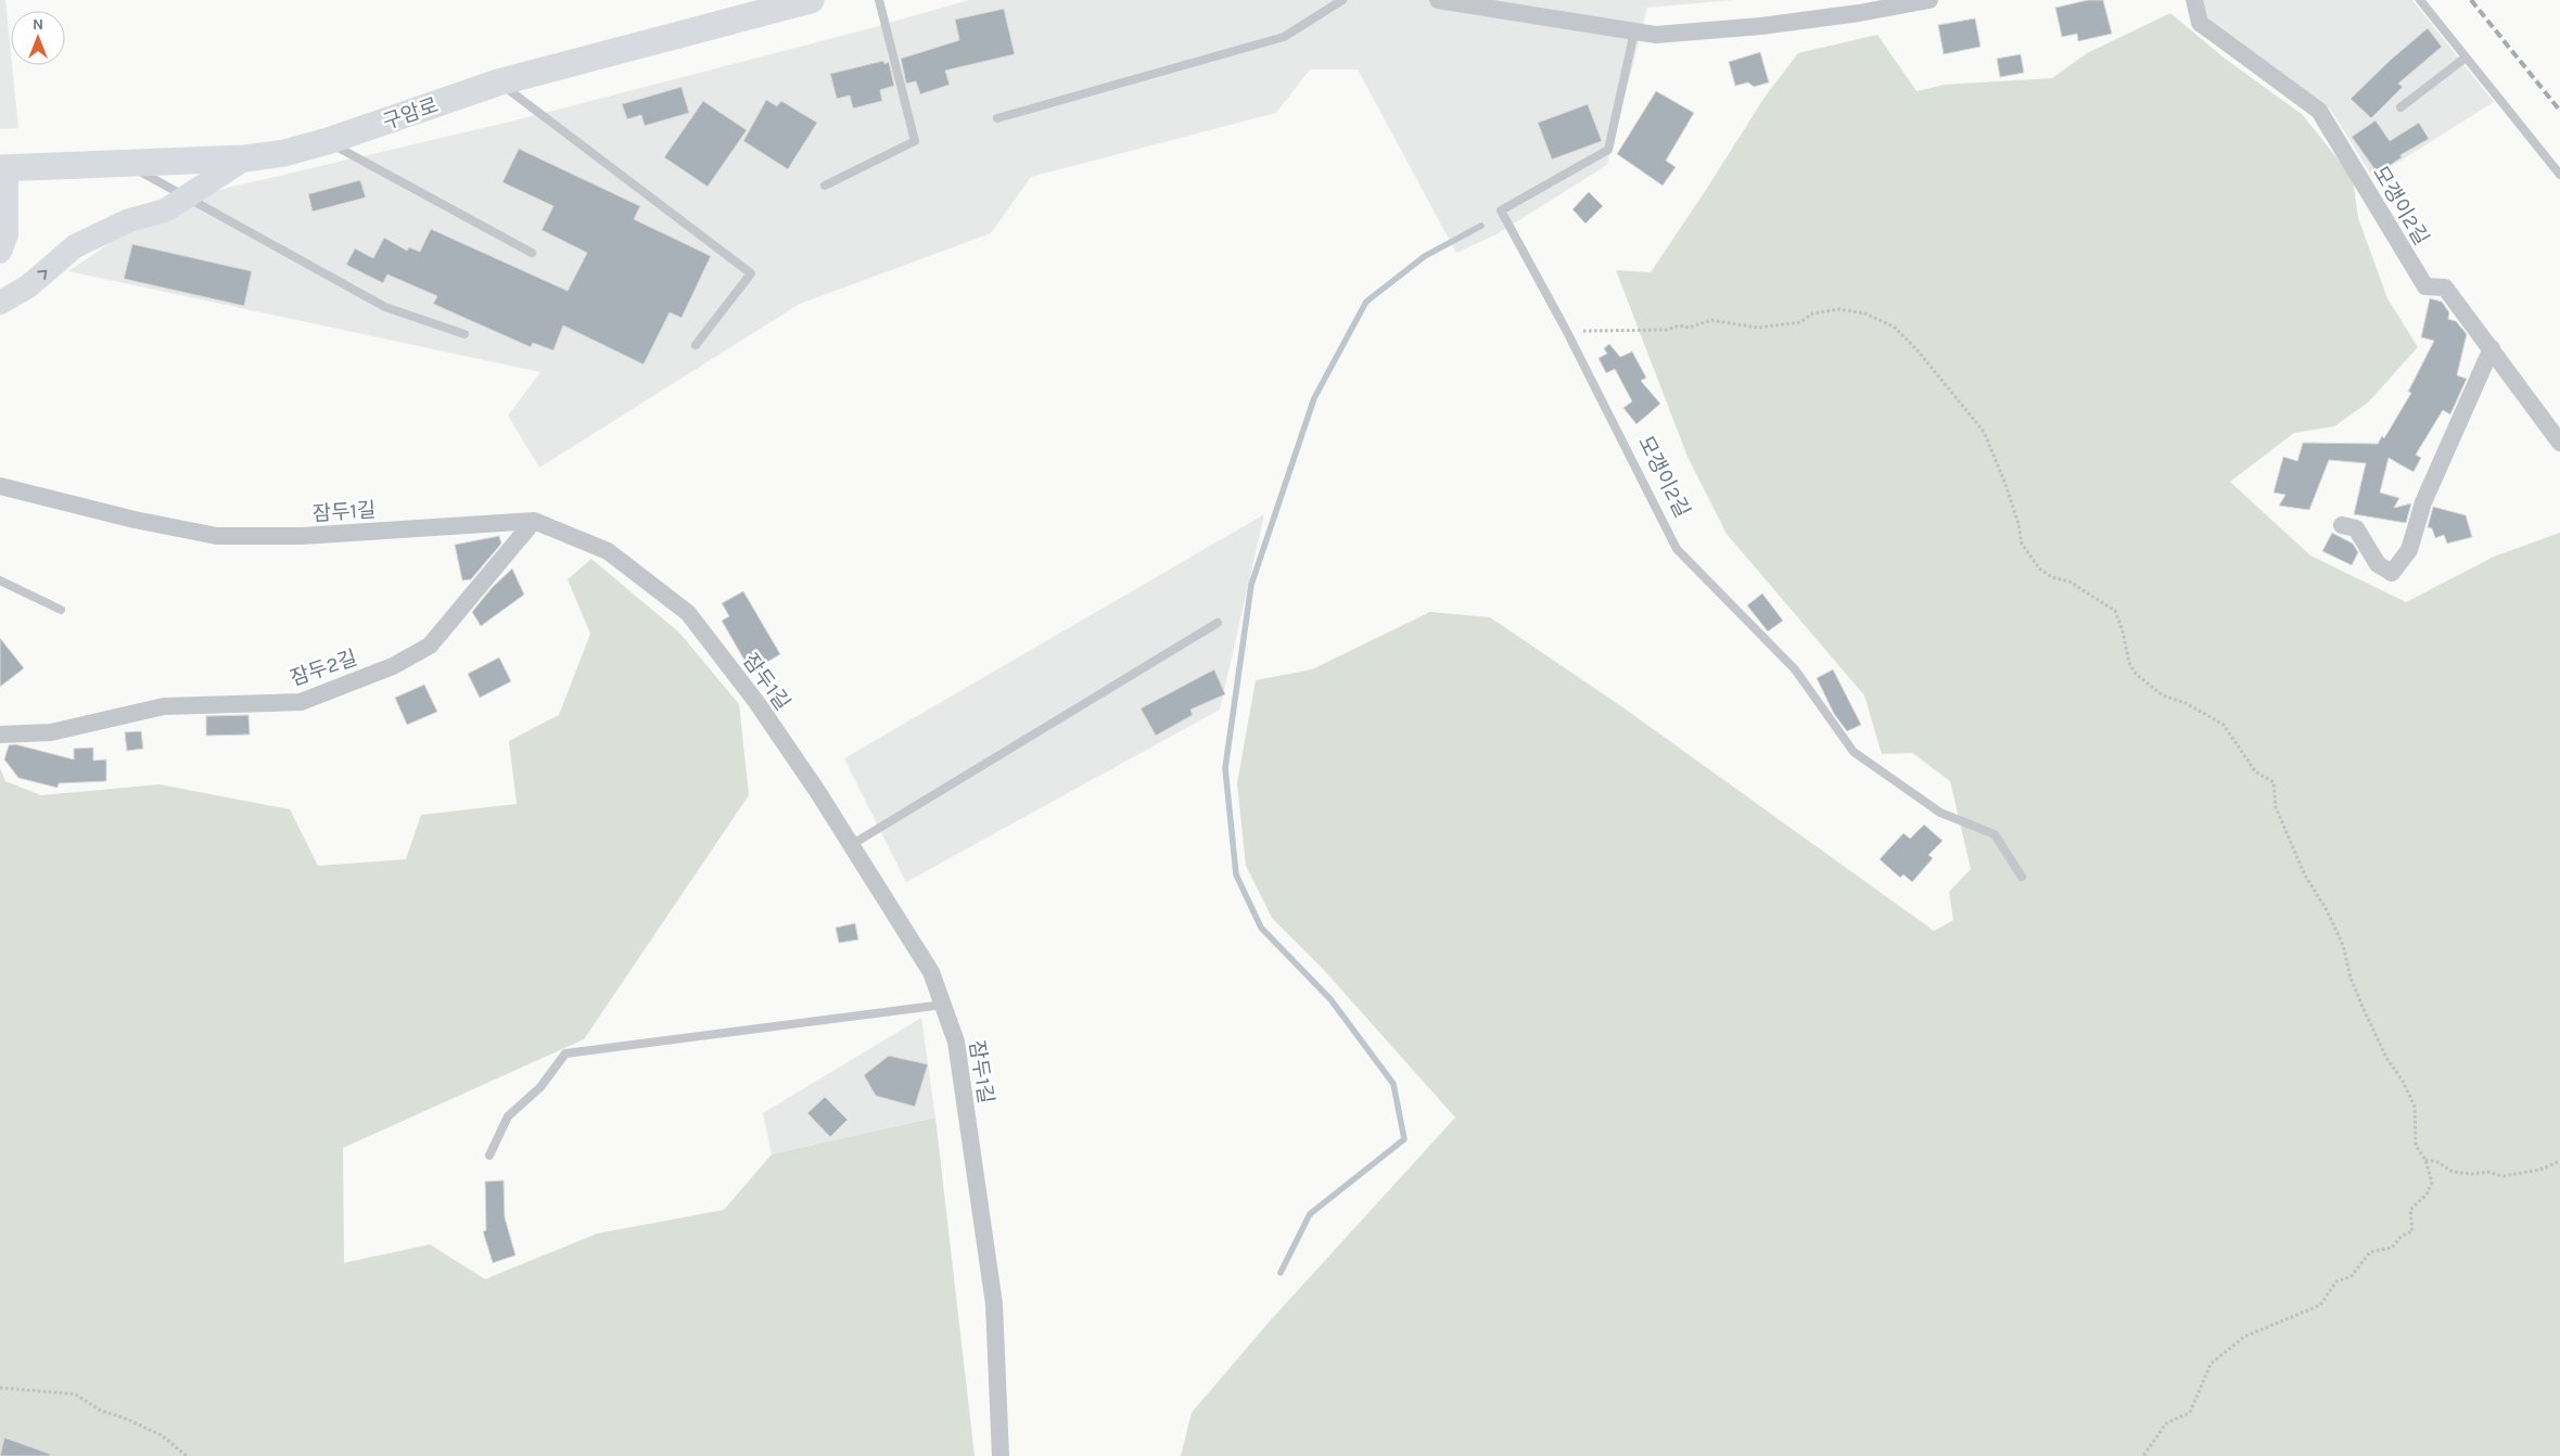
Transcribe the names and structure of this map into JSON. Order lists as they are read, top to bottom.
{
  "streets": {
    "main road": ["구암로"],
    "street": ["모갱이2길", "잠두1길", "잠두2길"]
  },
  "crossings": [
    ["잠두1길", "잠두2길"]
  ],
  "north": "top"
}
